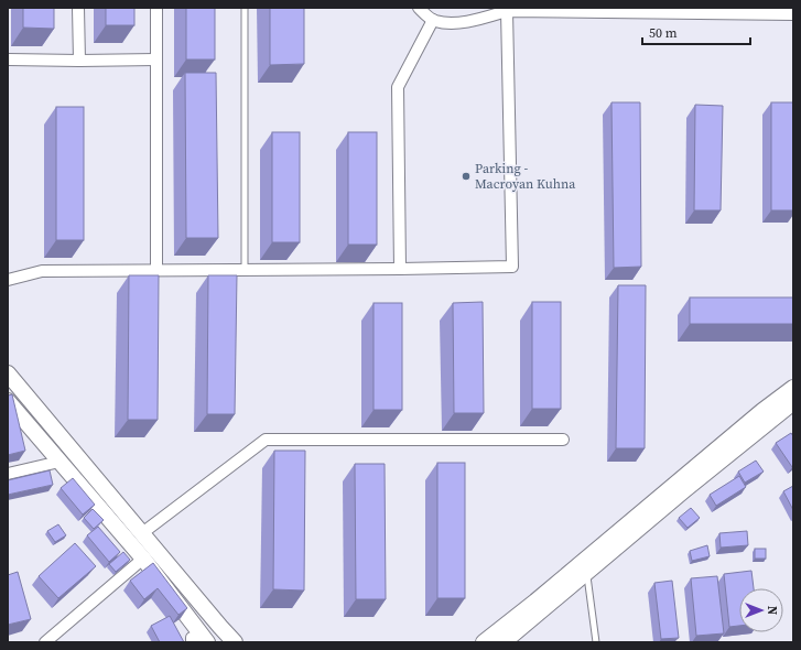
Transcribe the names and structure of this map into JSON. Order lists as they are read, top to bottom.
{
  "places": ["Parking - Macroyan Kuhna"],
  "scale_bar": "50 m",
  "north": "right"
}
